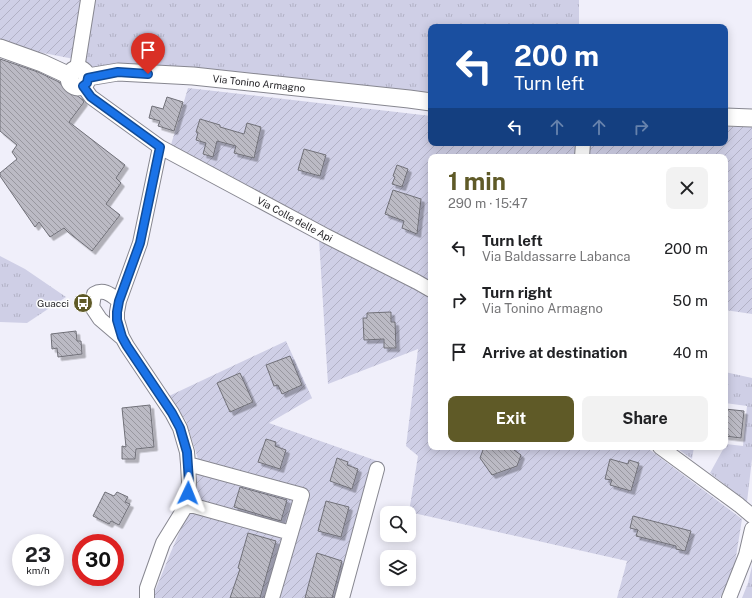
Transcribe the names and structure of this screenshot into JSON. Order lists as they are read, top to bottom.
{
  "streets": {
    "street": ["Via Tonino Armagno", "Via Colle delle Api"]
  },
  "crossings": [
    ["Via Tonino Armagno", "Via Colle delle Api"]
  ],
  "places": {
    "bus stop": ["Guacci"]
  },
  "page": {
    "turn": ["200 m", "Turn left"],
    "heading": ["1 min", "290 m · 15:47"],
    "list": [
      {
        "name": "Turn left",
        "note": "Via Baldassarre Labanca",
        "value": "200 m"
      },
      {
        "name": "Turn right",
        "note": "Via Tonino Armagno",
        "value": "50 m"
      },
      {
        "name": "Arrive at destination",
        "value": "40 m"
      }
    ],
    "buttons": ["Exit", "Share"],
    "speed": "23 km/h",
    "limit": "30"
  }
}
